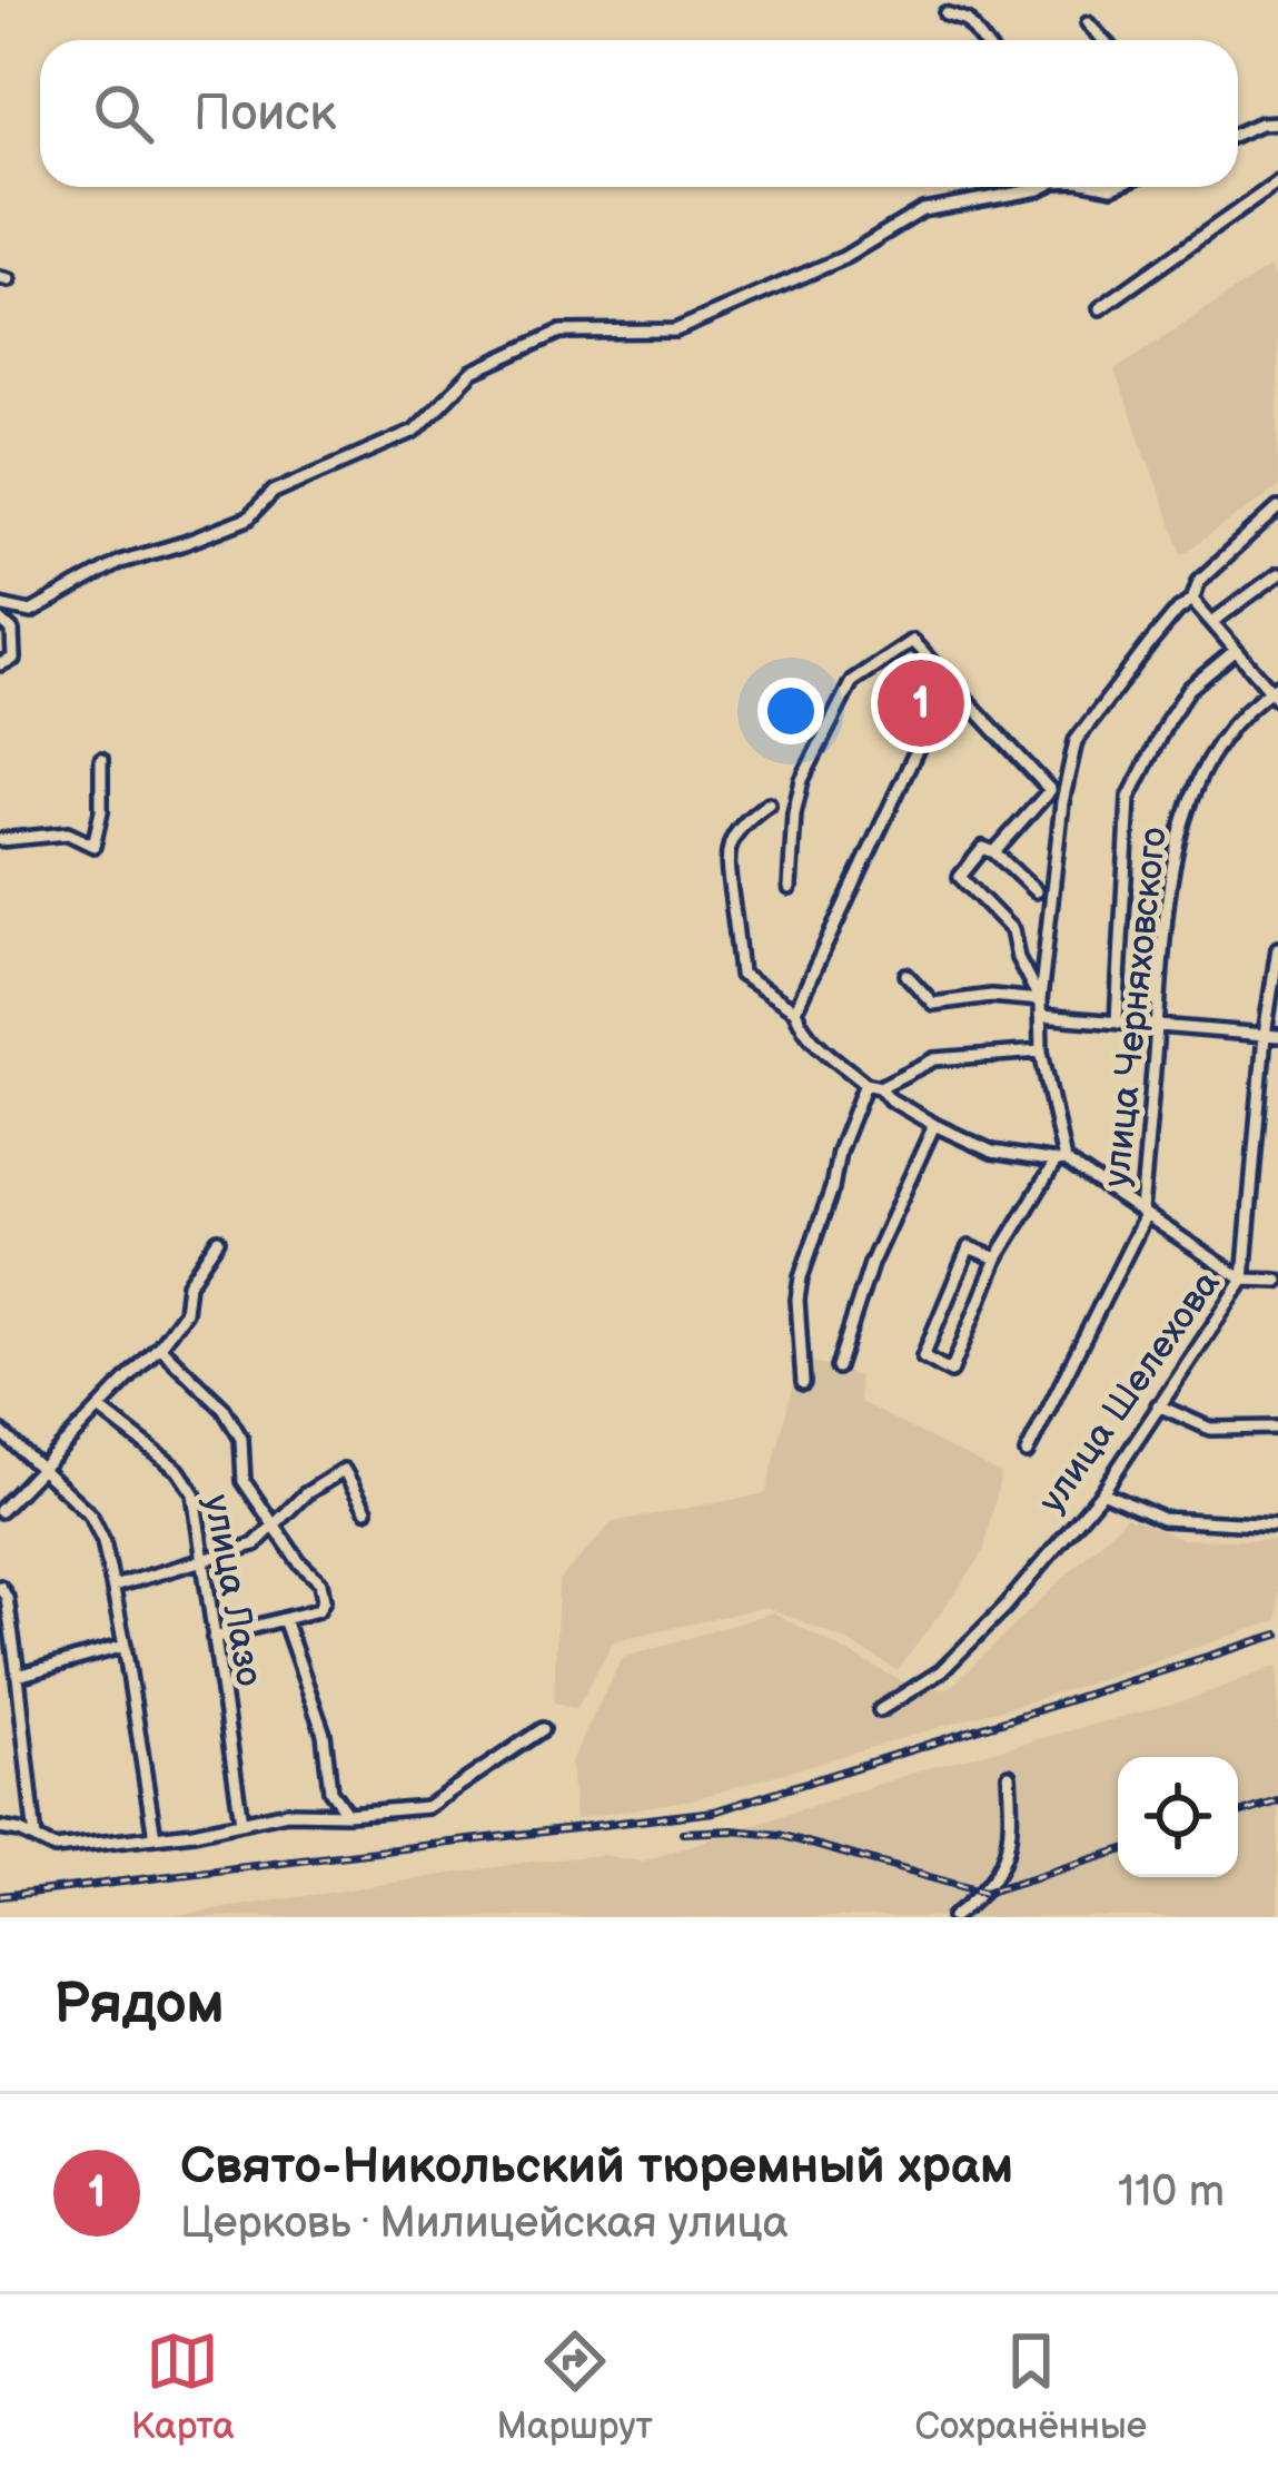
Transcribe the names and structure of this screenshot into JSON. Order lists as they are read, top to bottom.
{
  "streets": {
    "street": ["улица Черняховского", "улица Шелехова", "улица Лазо"]
  },
  "page": {
    "search": "Поиск",
    "pins": "1",
    "heading": "Рядом",
    "list": [
      {
        "mark": "1",
        "name": "Свято-Никольский тюремный храм",
        "note": "Церковь · Милицейская улица",
        "value": "110 m"
      }
    ],
    "nav": ["Карта", "Маршрут", "Сохранённые"]
  }
}
